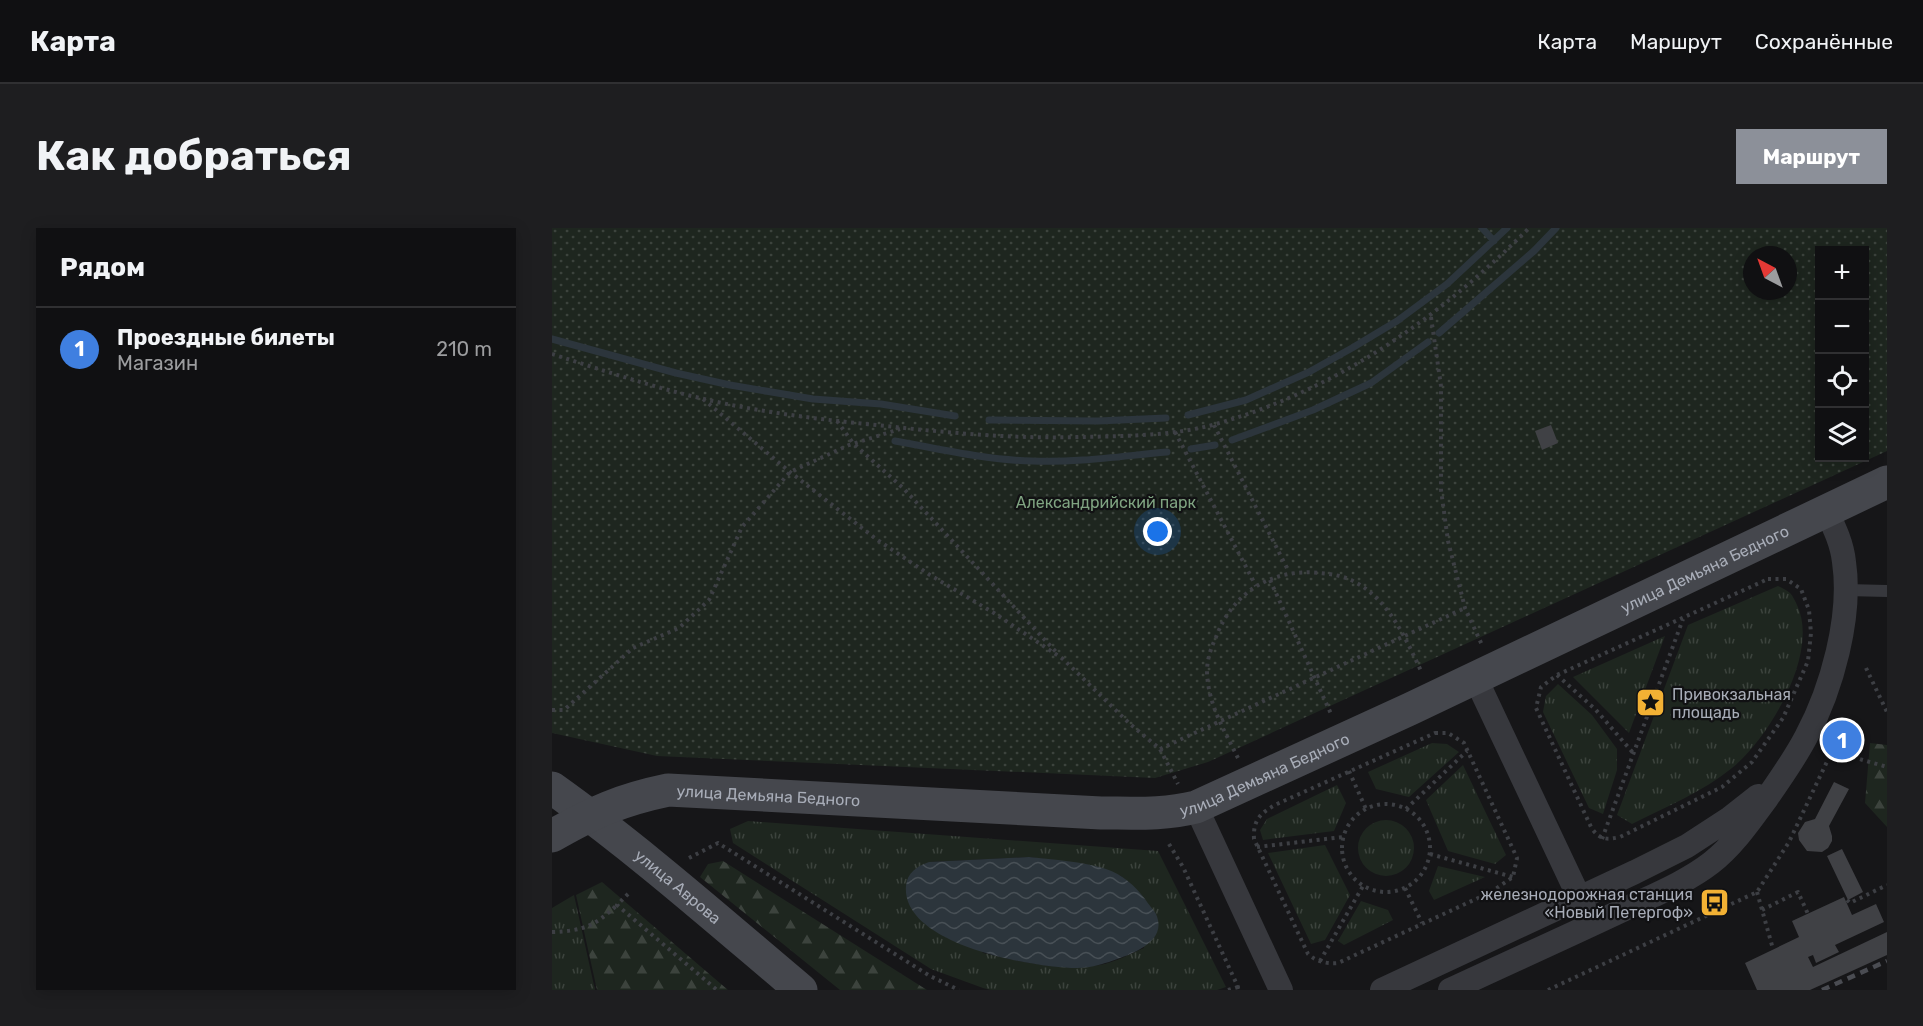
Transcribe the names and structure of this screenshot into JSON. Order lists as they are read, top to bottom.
{
  "streets": {
    "street": ["улица Демьяна Бедного", "улица Аврова"]
  },
  "crossings": [
    ["улица Демьяна Бедного", "улица Аврова"]
  ],
  "parks": ["Александрийский парк"],
  "places": {
    "place": ["Привокзальная площадь"],
    "bus stop": ["железнодорожная станция «Новый Петергоф»"]
  },
  "north": "top left",
  "page": {
    "header": "Карта",
    "nav": ["Карта", "Маршрут", "Сохранённые"],
    "buttons": "Маршрут",
    "title": "Как добраться",
    "heading": "Рядом",
    "map_buttons": ["+", "−"],
    "list": [
      {
        "mark": "1",
        "name": "Проездные билеты",
        "note": "Магазин",
        "value": "210 m"
      }
    ],
    "pins": "1"
  }
}
